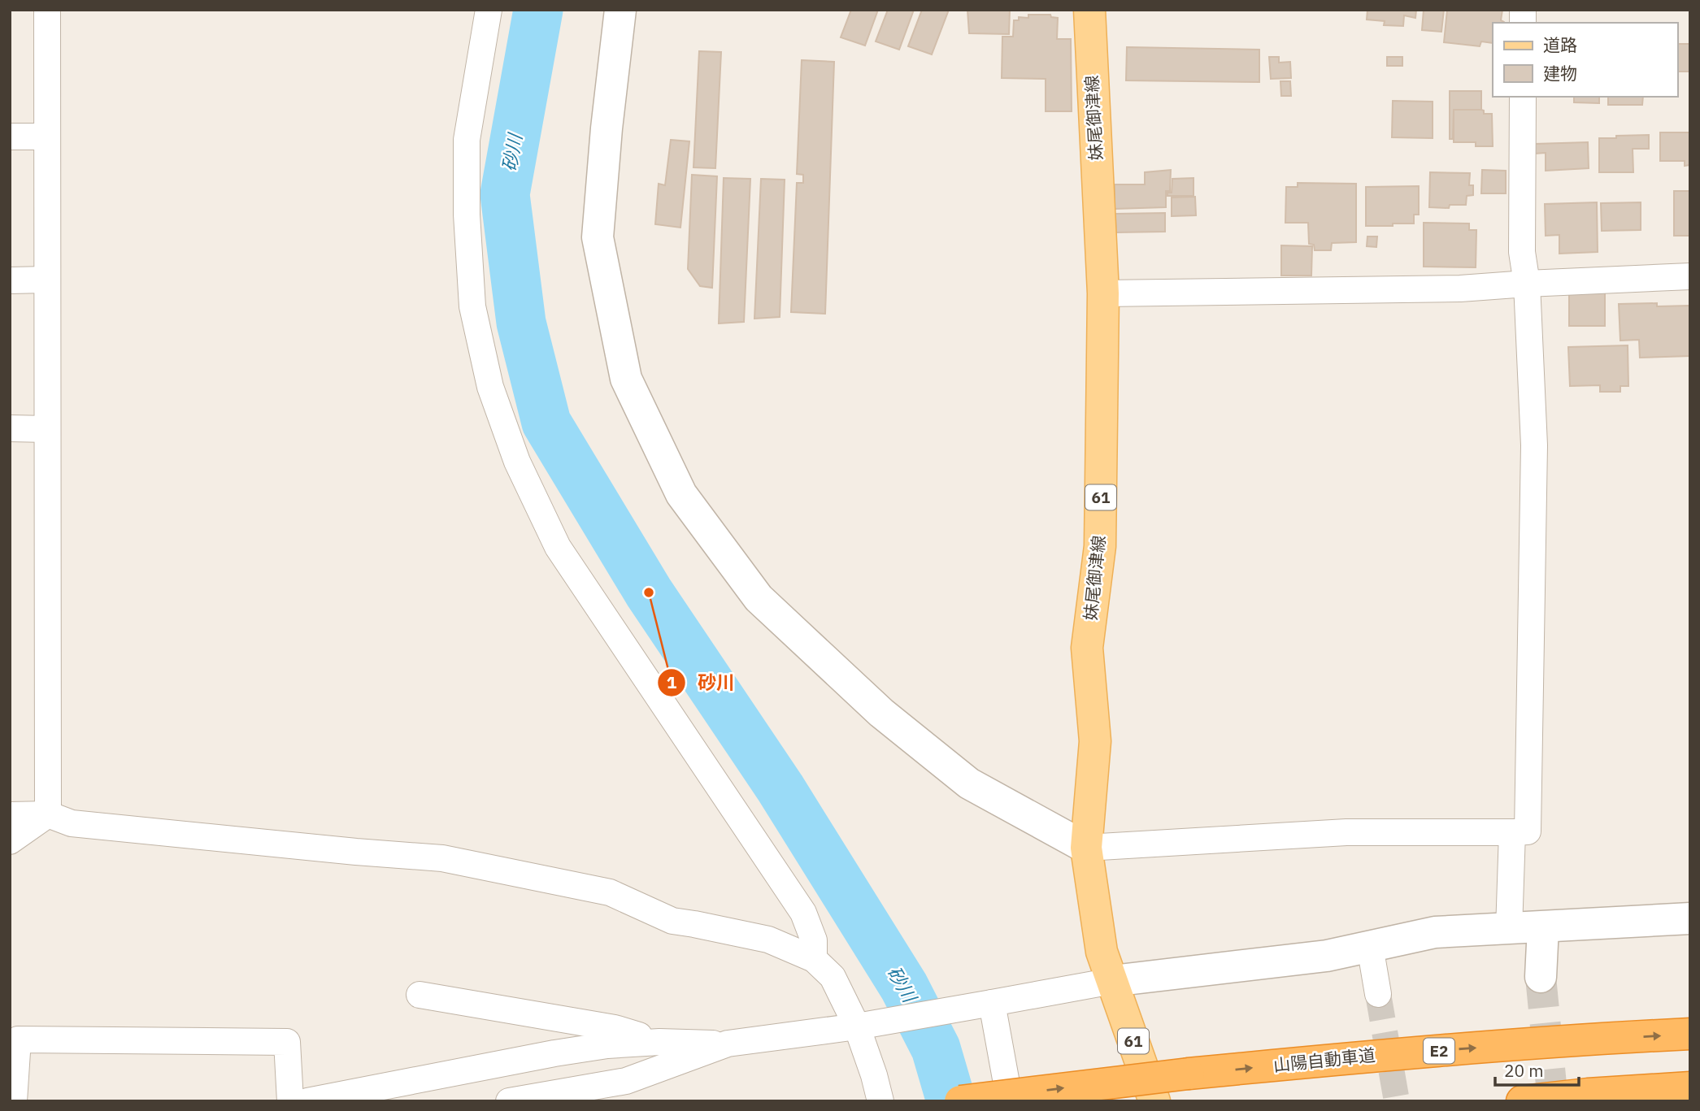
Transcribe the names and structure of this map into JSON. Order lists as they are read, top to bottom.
{
  "streets": {
    "highway": ["E2", "山陽自動車道"],
    "main road": ["妹尾御津線", "61"]
  },
  "one_way": ["山陽自動車道"],
  "water": ["砂川"],
  "places": ["砂川"],
  "legend": ["道路", "建物"],
  "scale_bar": "20 m"
}
